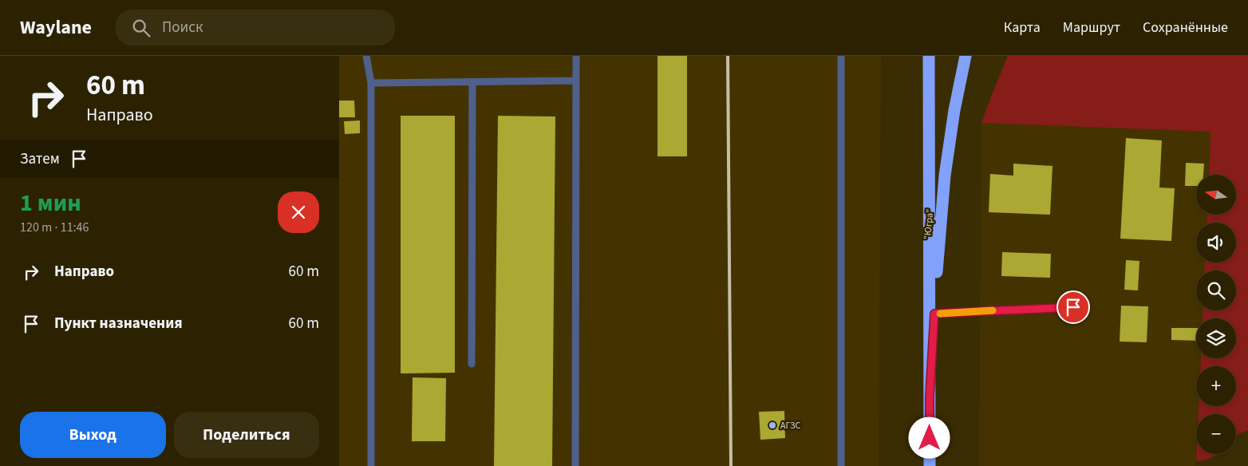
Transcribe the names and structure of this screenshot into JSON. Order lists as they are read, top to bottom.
{
  "streets": {
    "highway": ["\"Югра\""]
  },
  "places": ["АГЗС"],
  "north": "left",
  "page": {
    "header": "Waylane",
    "search": "Поиск",
    "nav": ["Карта", "Маршрут", "Сохранённые"],
    "turn": ["60 m", "Направо"],
    "then": "Затем",
    "map_buttons": ["+", "−"],
    "heading": ["1 мин", "120 m · 11:46"],
    "list": [
      {
        "name": "Направо",
        "value": "60 m"
      },
      {
        "name": "Пункт назначения",
        "value": "60 m"
      }
    ],
    "buttons": ["Выход", "Поделиться"]
  }
}
